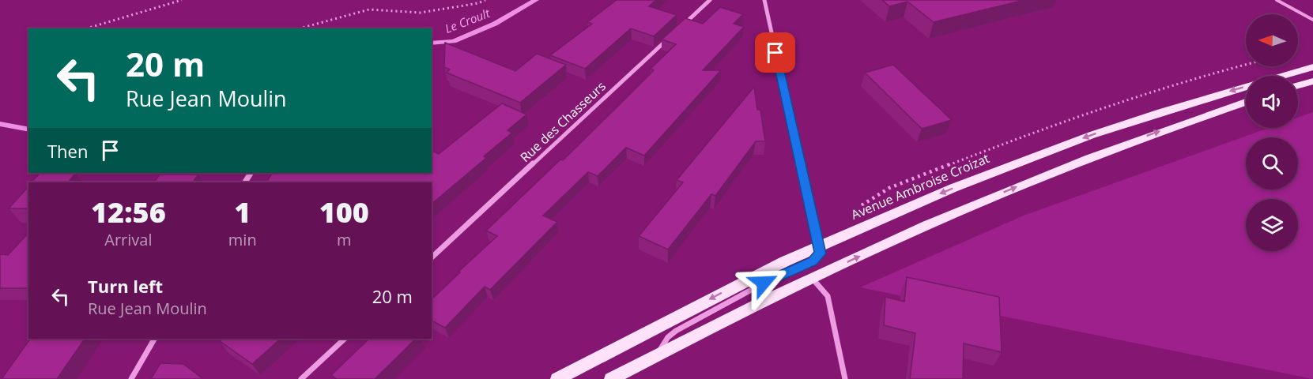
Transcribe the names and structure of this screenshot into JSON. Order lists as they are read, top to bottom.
{
  "streets": {
    "main road": ["Avenue Ambroise Croizat"],
    "street": ["Rue des Chasseurs"]
  },
  "water": ["Le Croult"],
  "north": "left",
  "page": {
    "turn": ["20 m", "Rue Jean Moulin"],
    "then": "Then",
    "eta": [
      "12:56",
      "Arrival",
      "1",
      "min",
      "100",
      "m"
    ],
    "list": [
      {
        "name": "Turn left",
        "note": "Rue Jean Moulin",
        "value": "20 m"
      }
    ]
  }
}
